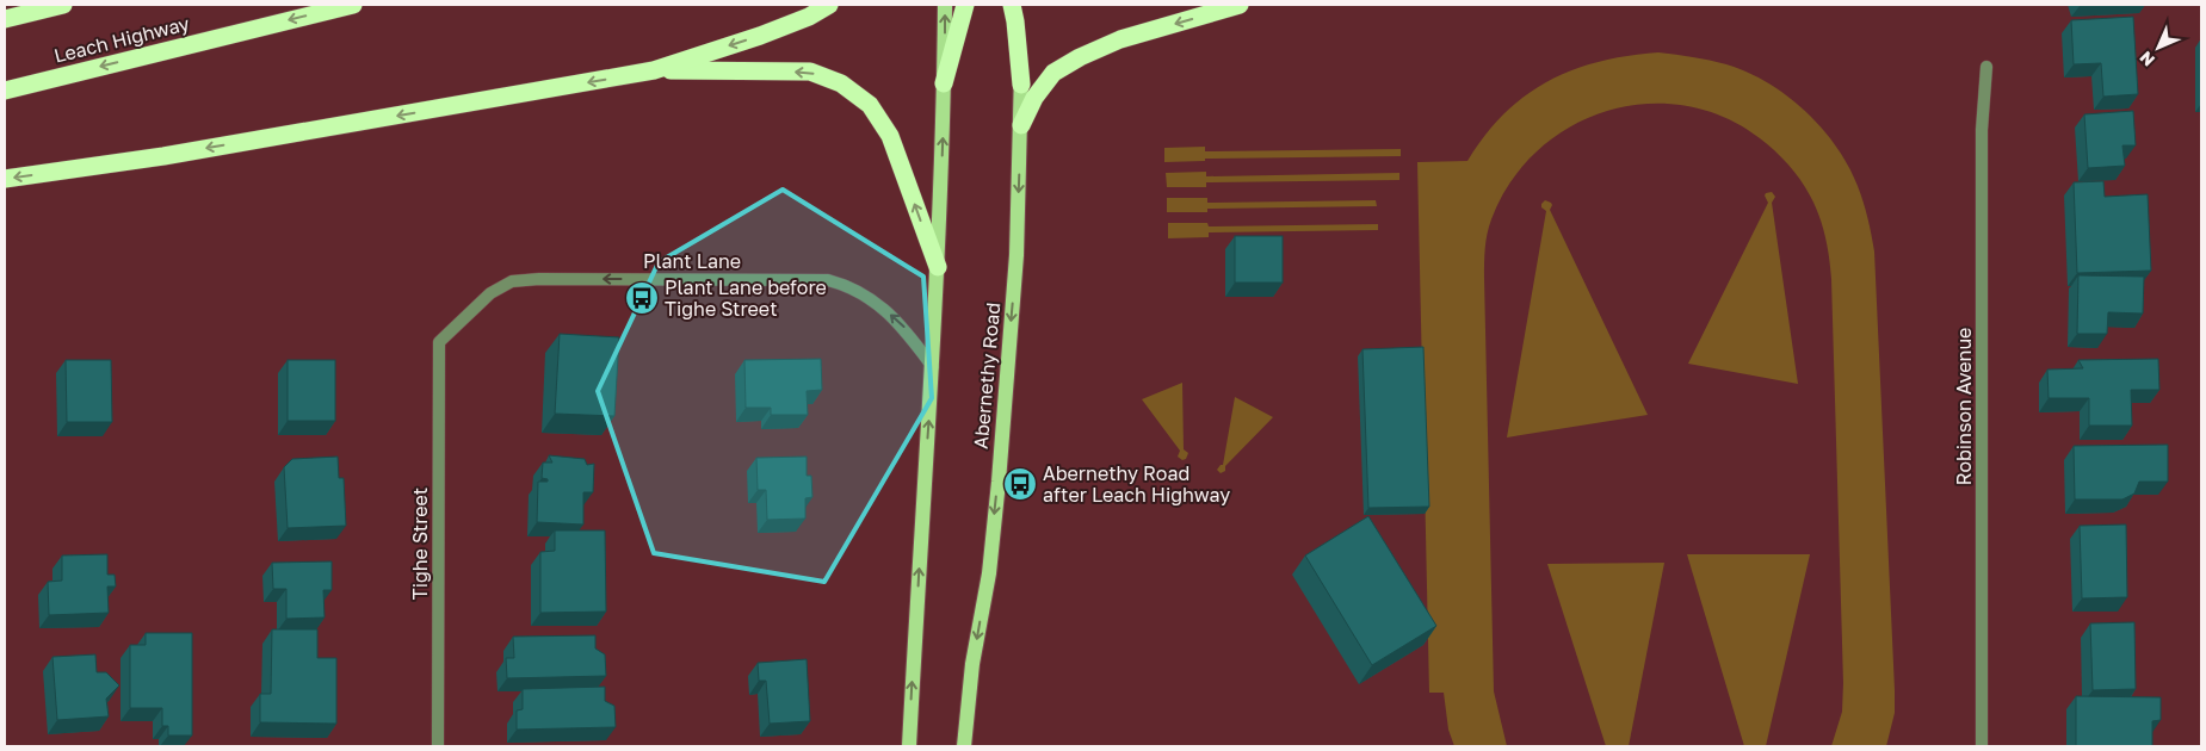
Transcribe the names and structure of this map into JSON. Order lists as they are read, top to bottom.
{
  "streets": {
    "highway": ["Leach Highway"],
    "main road": ["Abernethy Road"],
    "street": ["Plant Lane", "Robinson Avenue", "Tighe Street"]
  },
  "crossings": [
    ["Plant Lane", "Tighe Street"]
  ],
  "one_way": ["Plant Lane"],
  "places": {
    "bus stop": ["Plant Lane before Tighe Street", "Abernethy Road after Leach Highway"]
  },
  "north": "bottom left"
}
